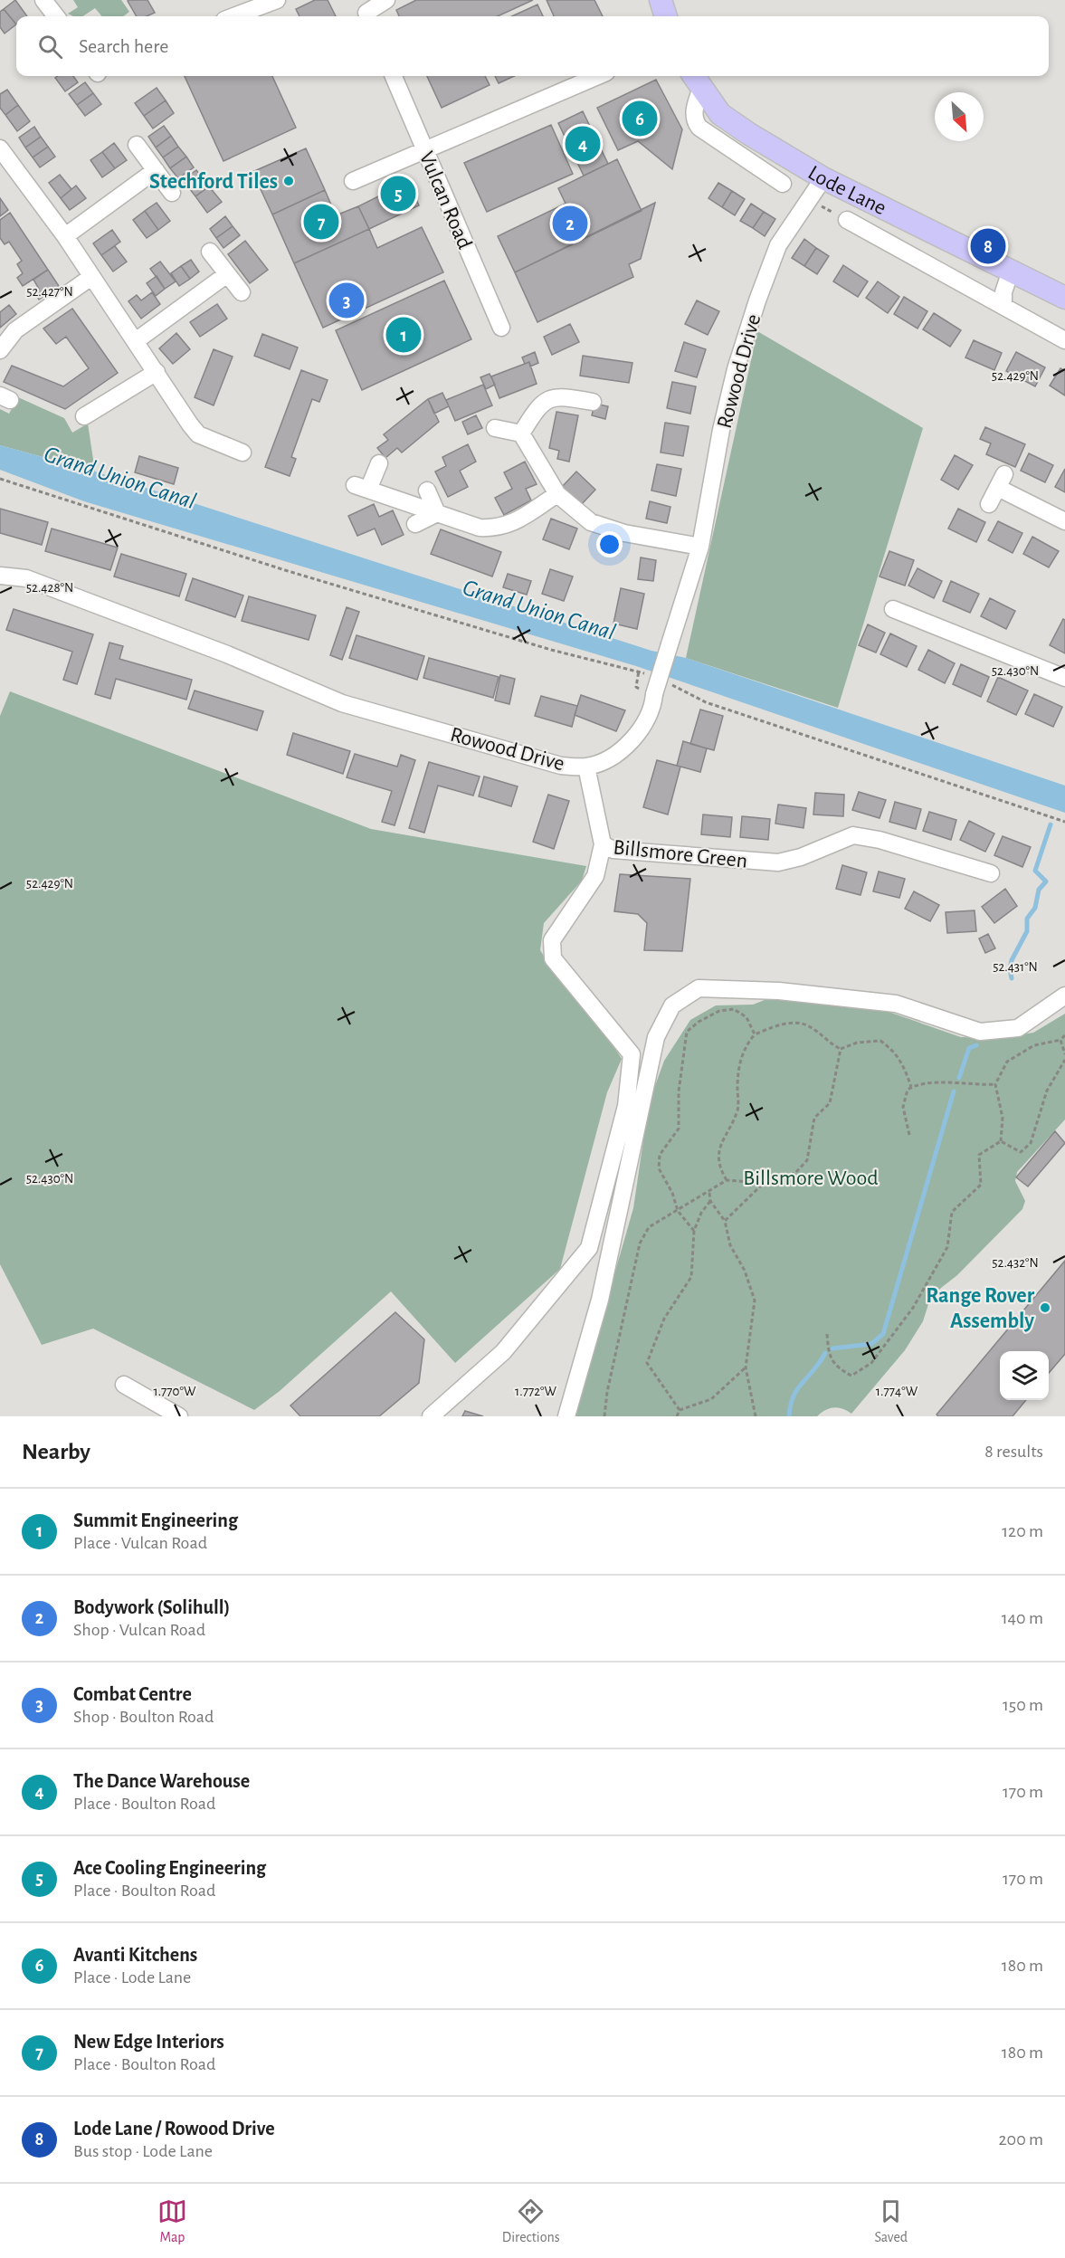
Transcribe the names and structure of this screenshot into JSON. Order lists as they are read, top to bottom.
{
  "streets": {
    "main road": ["Lode Lane"],
    "street": ["Vulcan Road", "Rowood Drive", "Billsmore Green"]
  },
  "crossings": [
    ["Lode Lane", "Rowood Drive"],
    ["Rowood Drive", "Billsmore Green"]
  ],
  "water": ["Grand Union Canal"],
  "parks": ["Billsmore Wood"],
  "places": ["Stechford Tiles", "Range Rover Assembly"],
  "north": "bottom right",
  "page": {
    "search": "Search here",
    "pins": [
      "6",
      "4",
      "5",
      "7",
      "2",
      "8",
      "3",
      "1"
    ],
    "heading": ["Nearby", "8 results"],
    "list": [
      {
        "mark": "1",
        "name": "Summit Engineering",
        "note": "Place · Vulcan Road",
        "value": "120 m"
      },
      {
        "mark": "2",
        "name": "Bodywork (Solihull)",
        "note": "Shop · Vulcan Road",
        "value": "140 m"
      },
      {
        "mark": "3",
        "name": "Combat Centre",
        "note": "Shop · Boulton Road",
        "value": "150 m"
      },
      {
        "mark": "4",
        "name": "The Dance Warehouse",
        "note": "Place · Boulton Road",
        "value": "170 m"
      },
      {
        "mark": "5",
        "name": "Ace Cooling Engineering",
        "note": "Place · Boulton Road",
        "value": "170 m"
      },
      {
        "mark": "6",
        "name": "Avanti Kitchens",
        "note": "Place · Lode Lane",
        "value": "180 m"
      },
      {
        "mark": "7",
        "name": "New Edge Interiors",
        "note": "Place · Boulton Road",
        "value": "180 m"
      },
      {
        "mark": "8",
        "name": "Lode Lane / Rowood Drive",
        "note": "Bus stop · Lode Lane",
        "value": "200 m"
      }
    ],
    "nav": ["Map", "Directions", "Saved"]
  },
  "coordinates": [
    "52.427°N",
    "52.429°N",
    "52.428°N",
    "52.430°N",
    "52.431°N",
    "52.432°N",
    "1.770°W",
    "1.772°W",
    "1.774°W"
  ]
}
